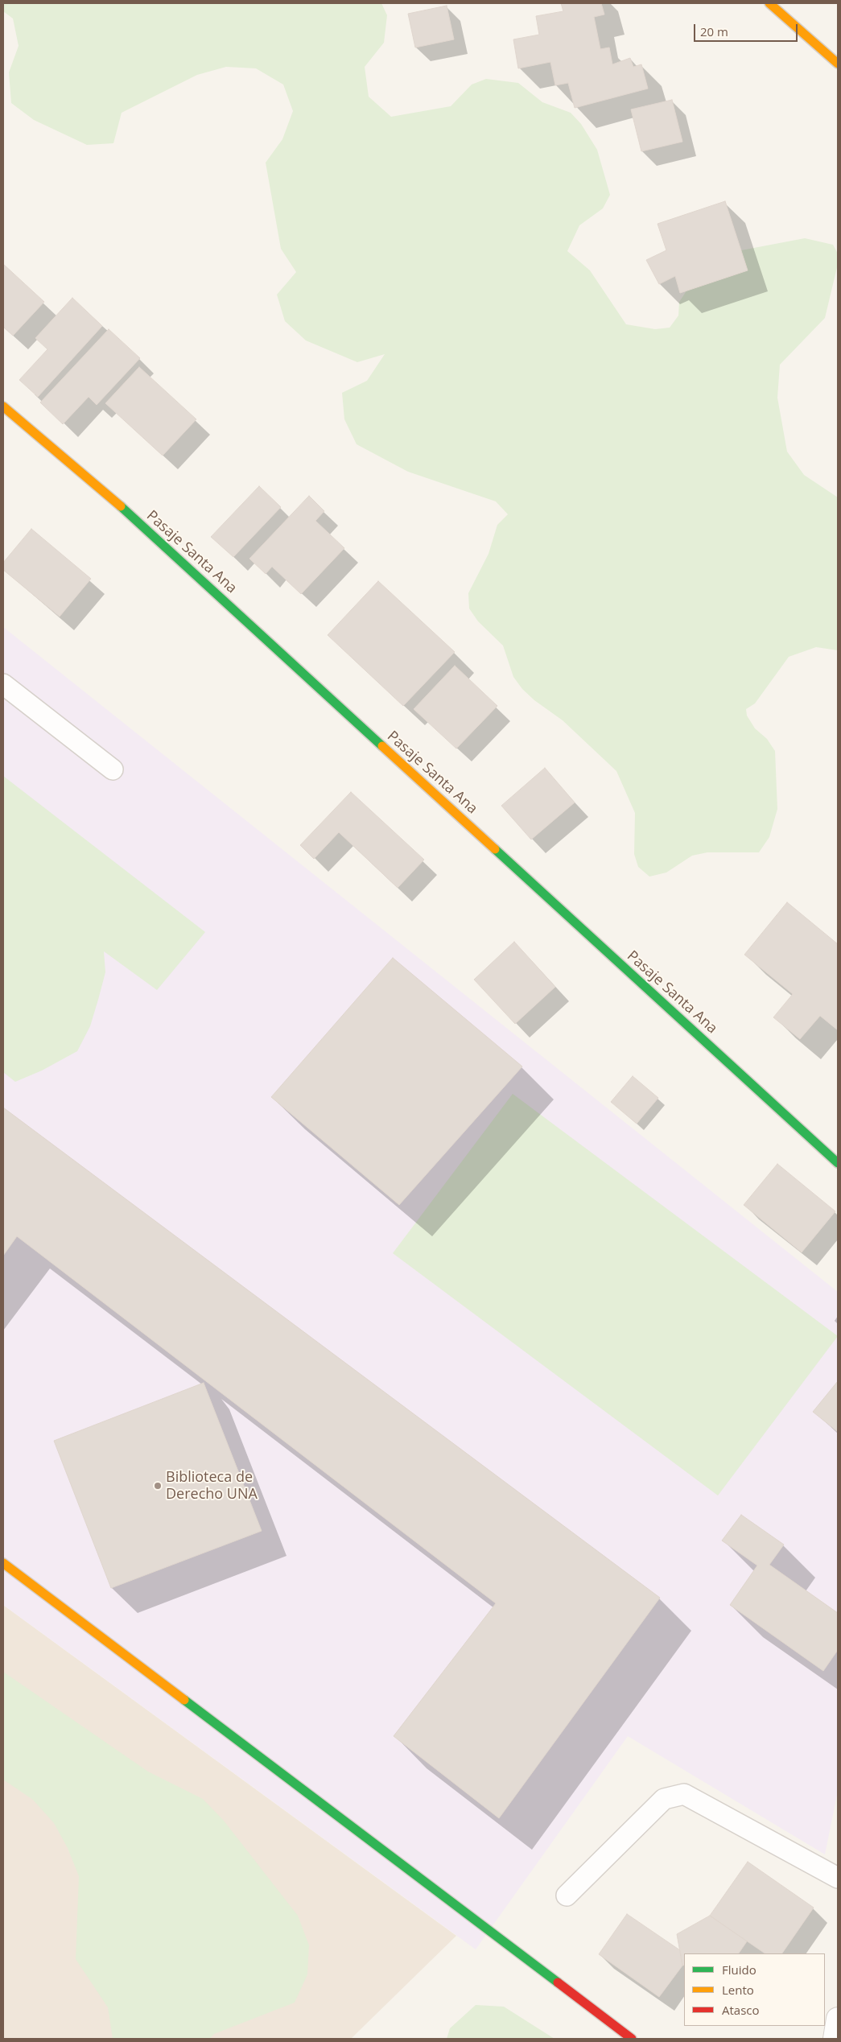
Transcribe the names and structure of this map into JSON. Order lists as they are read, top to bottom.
{
  "streets": {
    "street": ["Pasaje Santa Ana"]
  },
  "places": ["Biblioteca de Derecho UNA"],
  "legend": ["Fluido", "Lento", "Atasco"],
  "scale_bar": "20 m"
}
